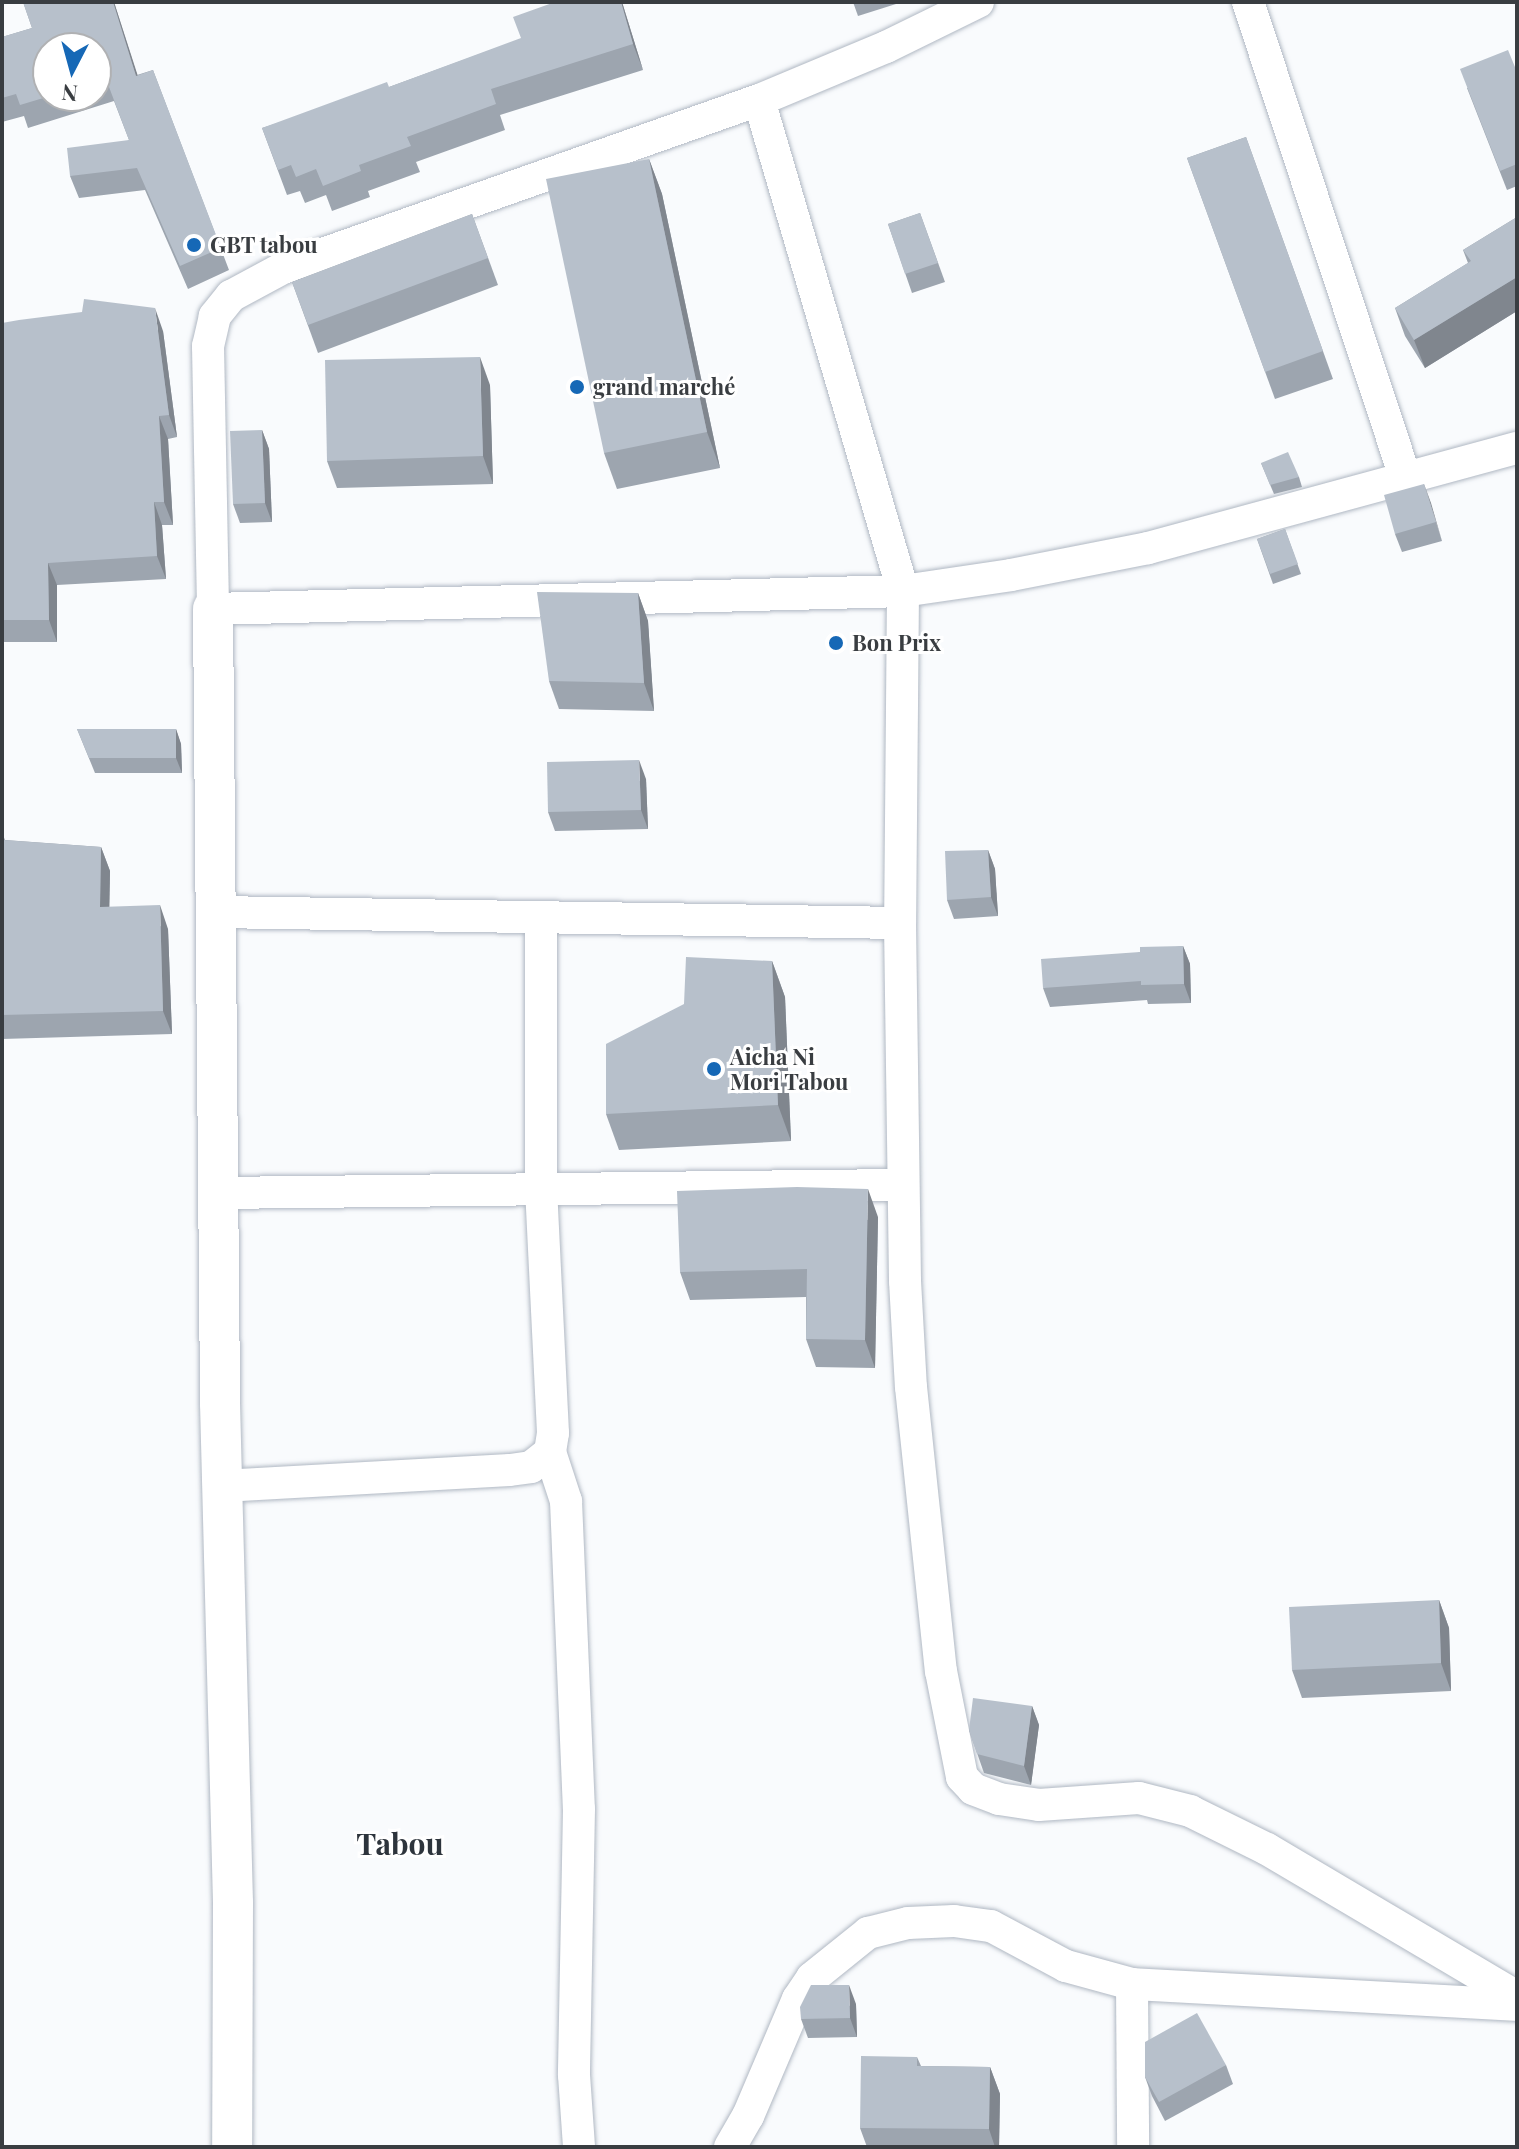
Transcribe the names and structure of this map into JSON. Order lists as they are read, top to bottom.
{
  "districts": ["Tabou"],
  "places": [
    "GBT tabou",
    "grand marché",
    "Bon Prix",
    "Aicha Ni Mori Tabou"
  ],
  "north": "bottom"
}
